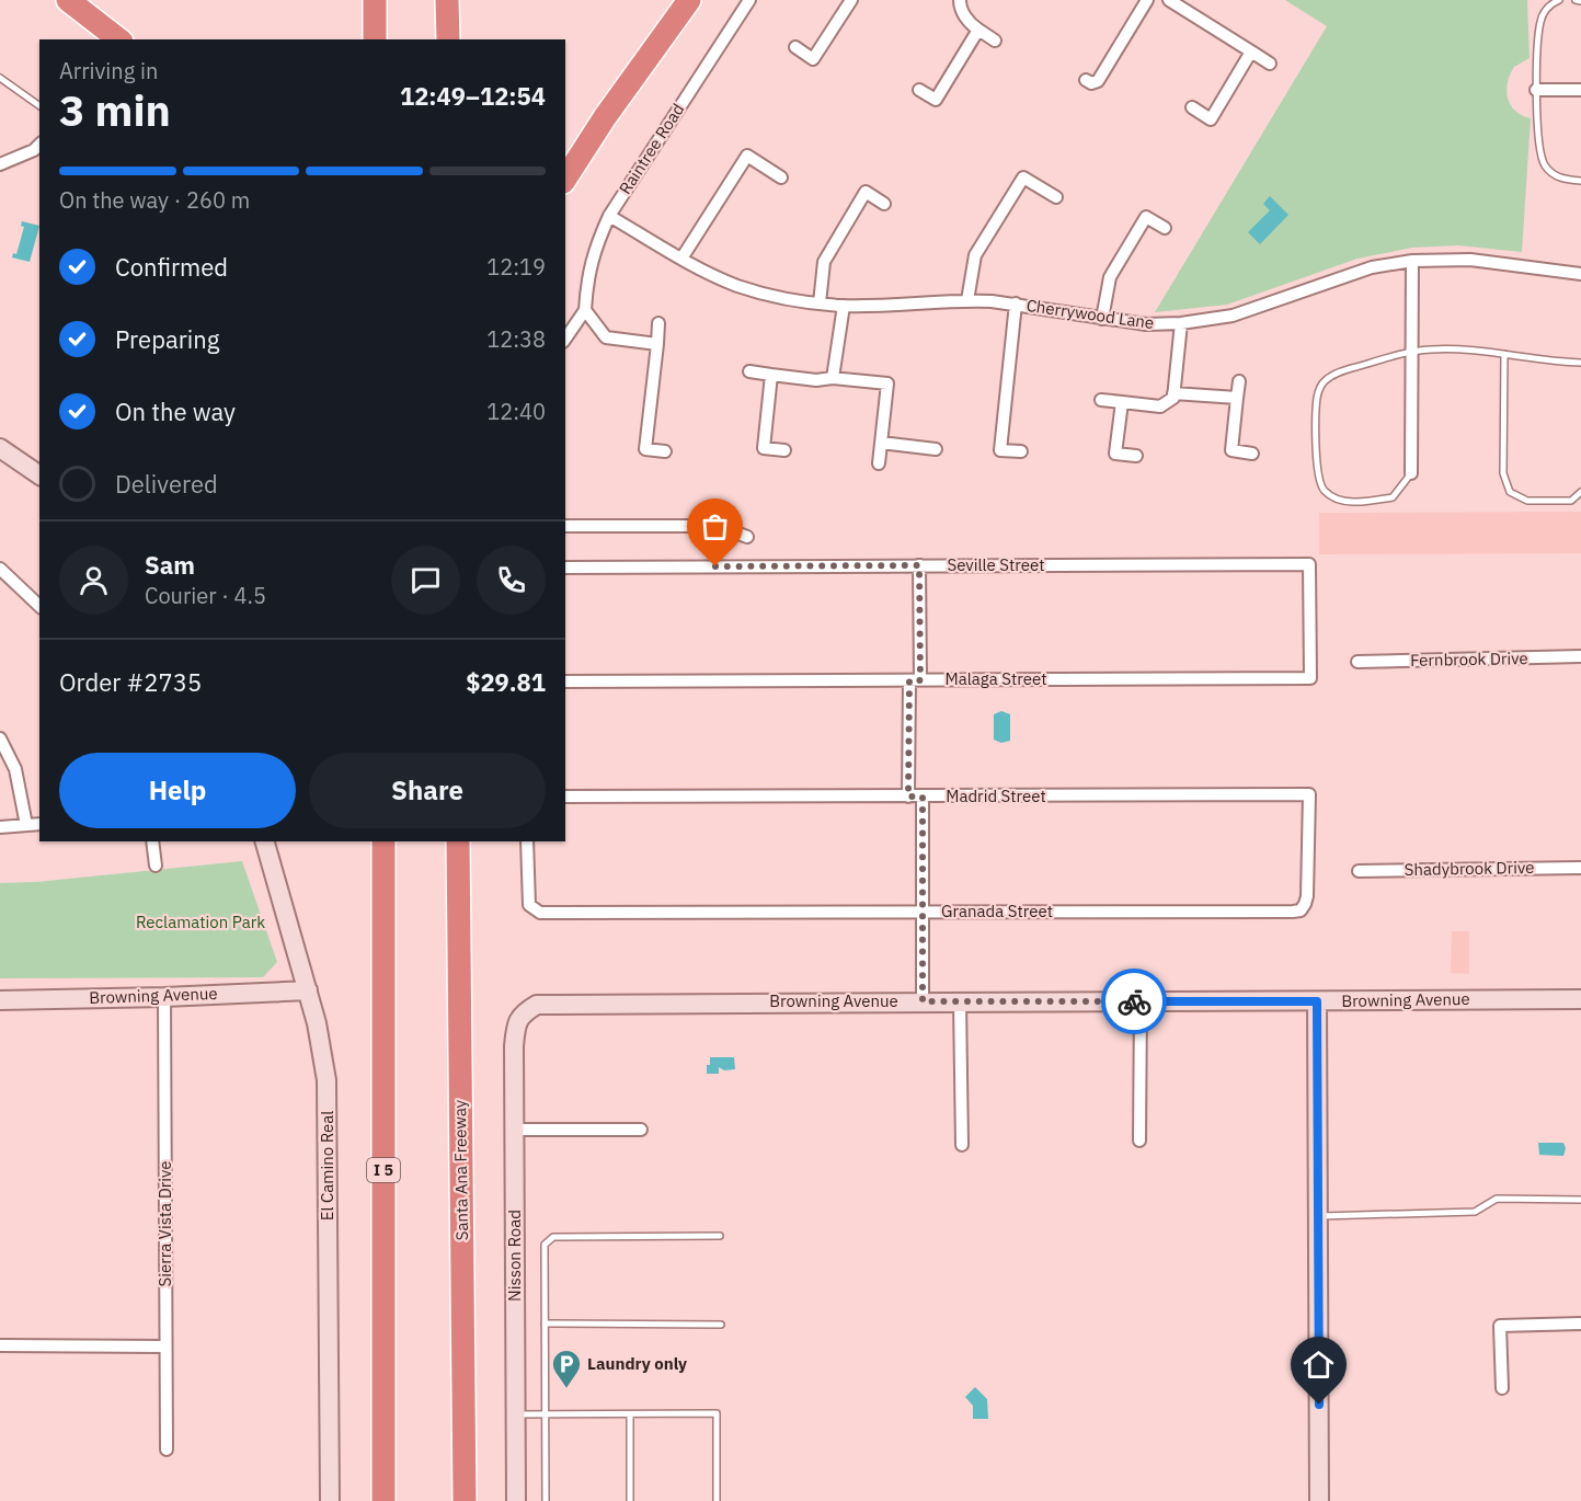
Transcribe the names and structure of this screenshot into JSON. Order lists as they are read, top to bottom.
{
  "streets": {
    "highway": ["I 5", "Santa Ana Freeway"],
    "street": [
      "Raintree Road",
      "Cherrywood Lane",
      "Seville Street",
      "Fernbrook Drive",
      "Malaga Street",
      "Madrid Street",
      "Shadybrook Drive",
      "Granada Street",
      "Browning Avenue",
      "El Camino Real",
      "Sierra Vista Drive",
      "Nisson Road"
    ]
  },
  "crossings": [
    ["Raintree Road", "Cherrywood Lane"],
    ["Seville Street", "Malaga Street"],
    ["Madrid Street", "Granada Street"],
    ["Browning Avenue", "El Camino Real"],
    ["Browning Avenue", "Sierra Vista Drive"],
    ["Browning Avenue", "Nisson Road"]
  ],
  "parks": ["Reclamation Park"],
  "places": {
    "parking": ["Laundry only"]
  },
  "page": {
    "heading": ["3 min", "Arriving in", "12:49–12:54"],
    "panel": [
      "Sam",
      "Courier · 4.5",
      "Order #2735",
      "$29.81"
    ],
    "bar": "On the way · 260 m",
    "list": [
      ["Confirmed", "12:19"],
      ["Preparing", "12:38"],
      ["On the way", "12:40"],
      "Delivered"
    ],
    "buttons": ["Help", "Share"]
  }
}
